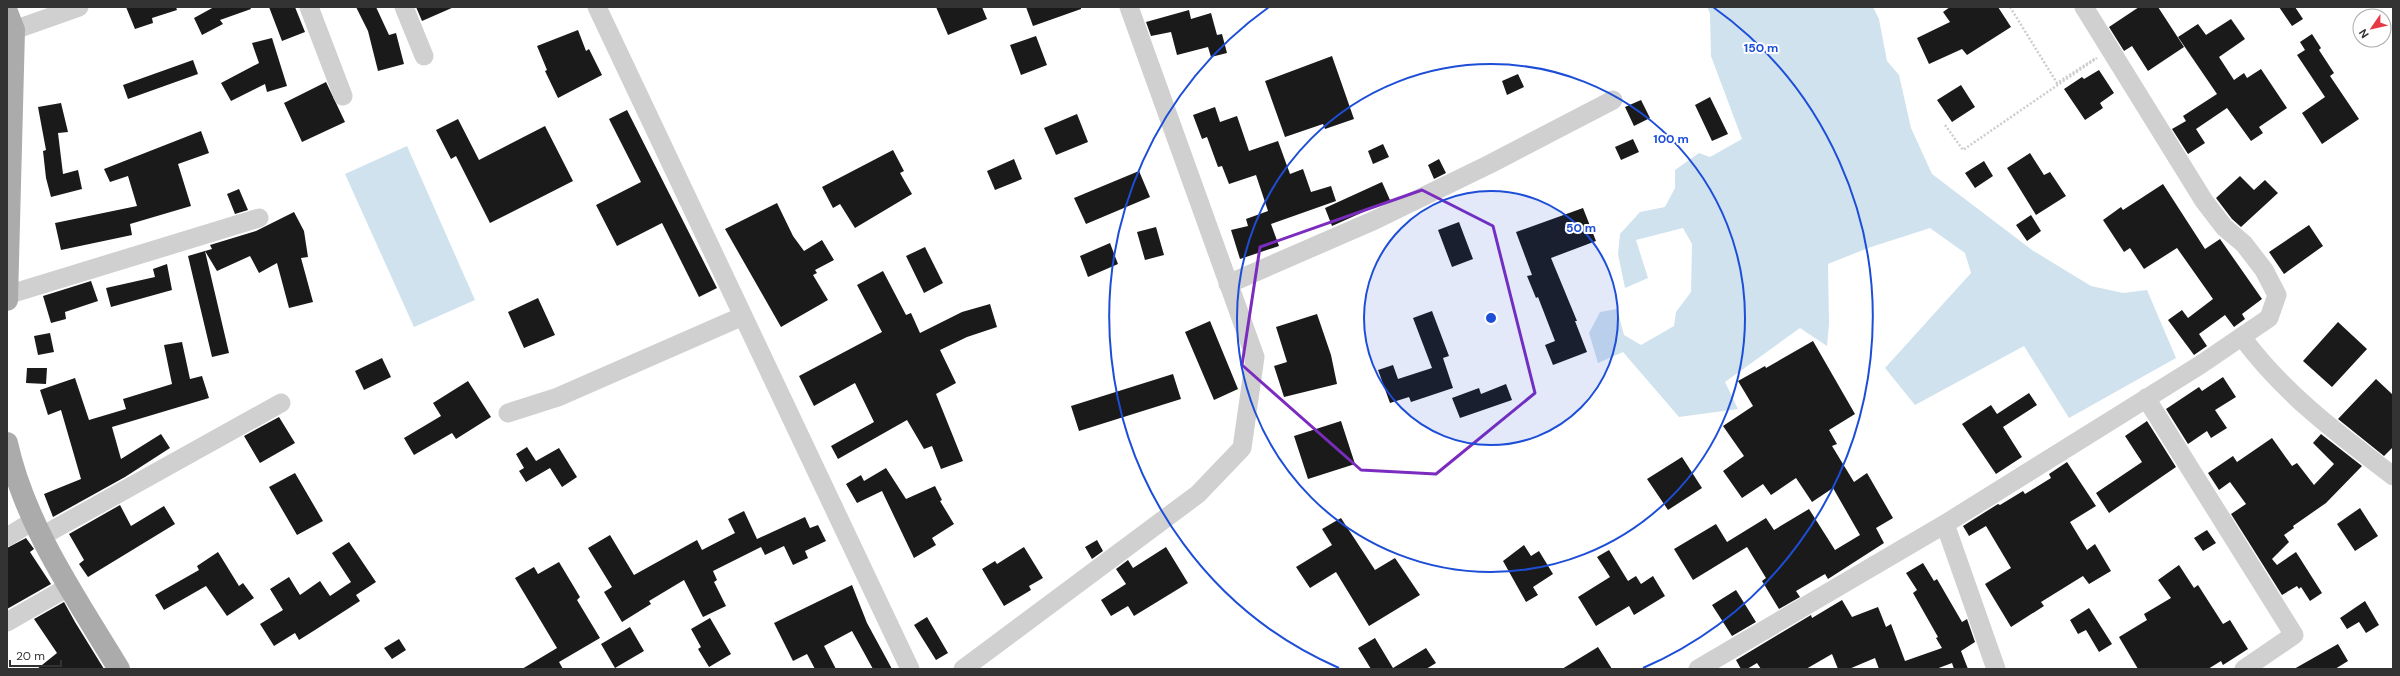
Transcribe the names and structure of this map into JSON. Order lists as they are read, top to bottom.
{
  "scale_bar": "20 m",
  "north": "bottom left",
  "rings": ["150 m", "100 m", "50 m"]
}
